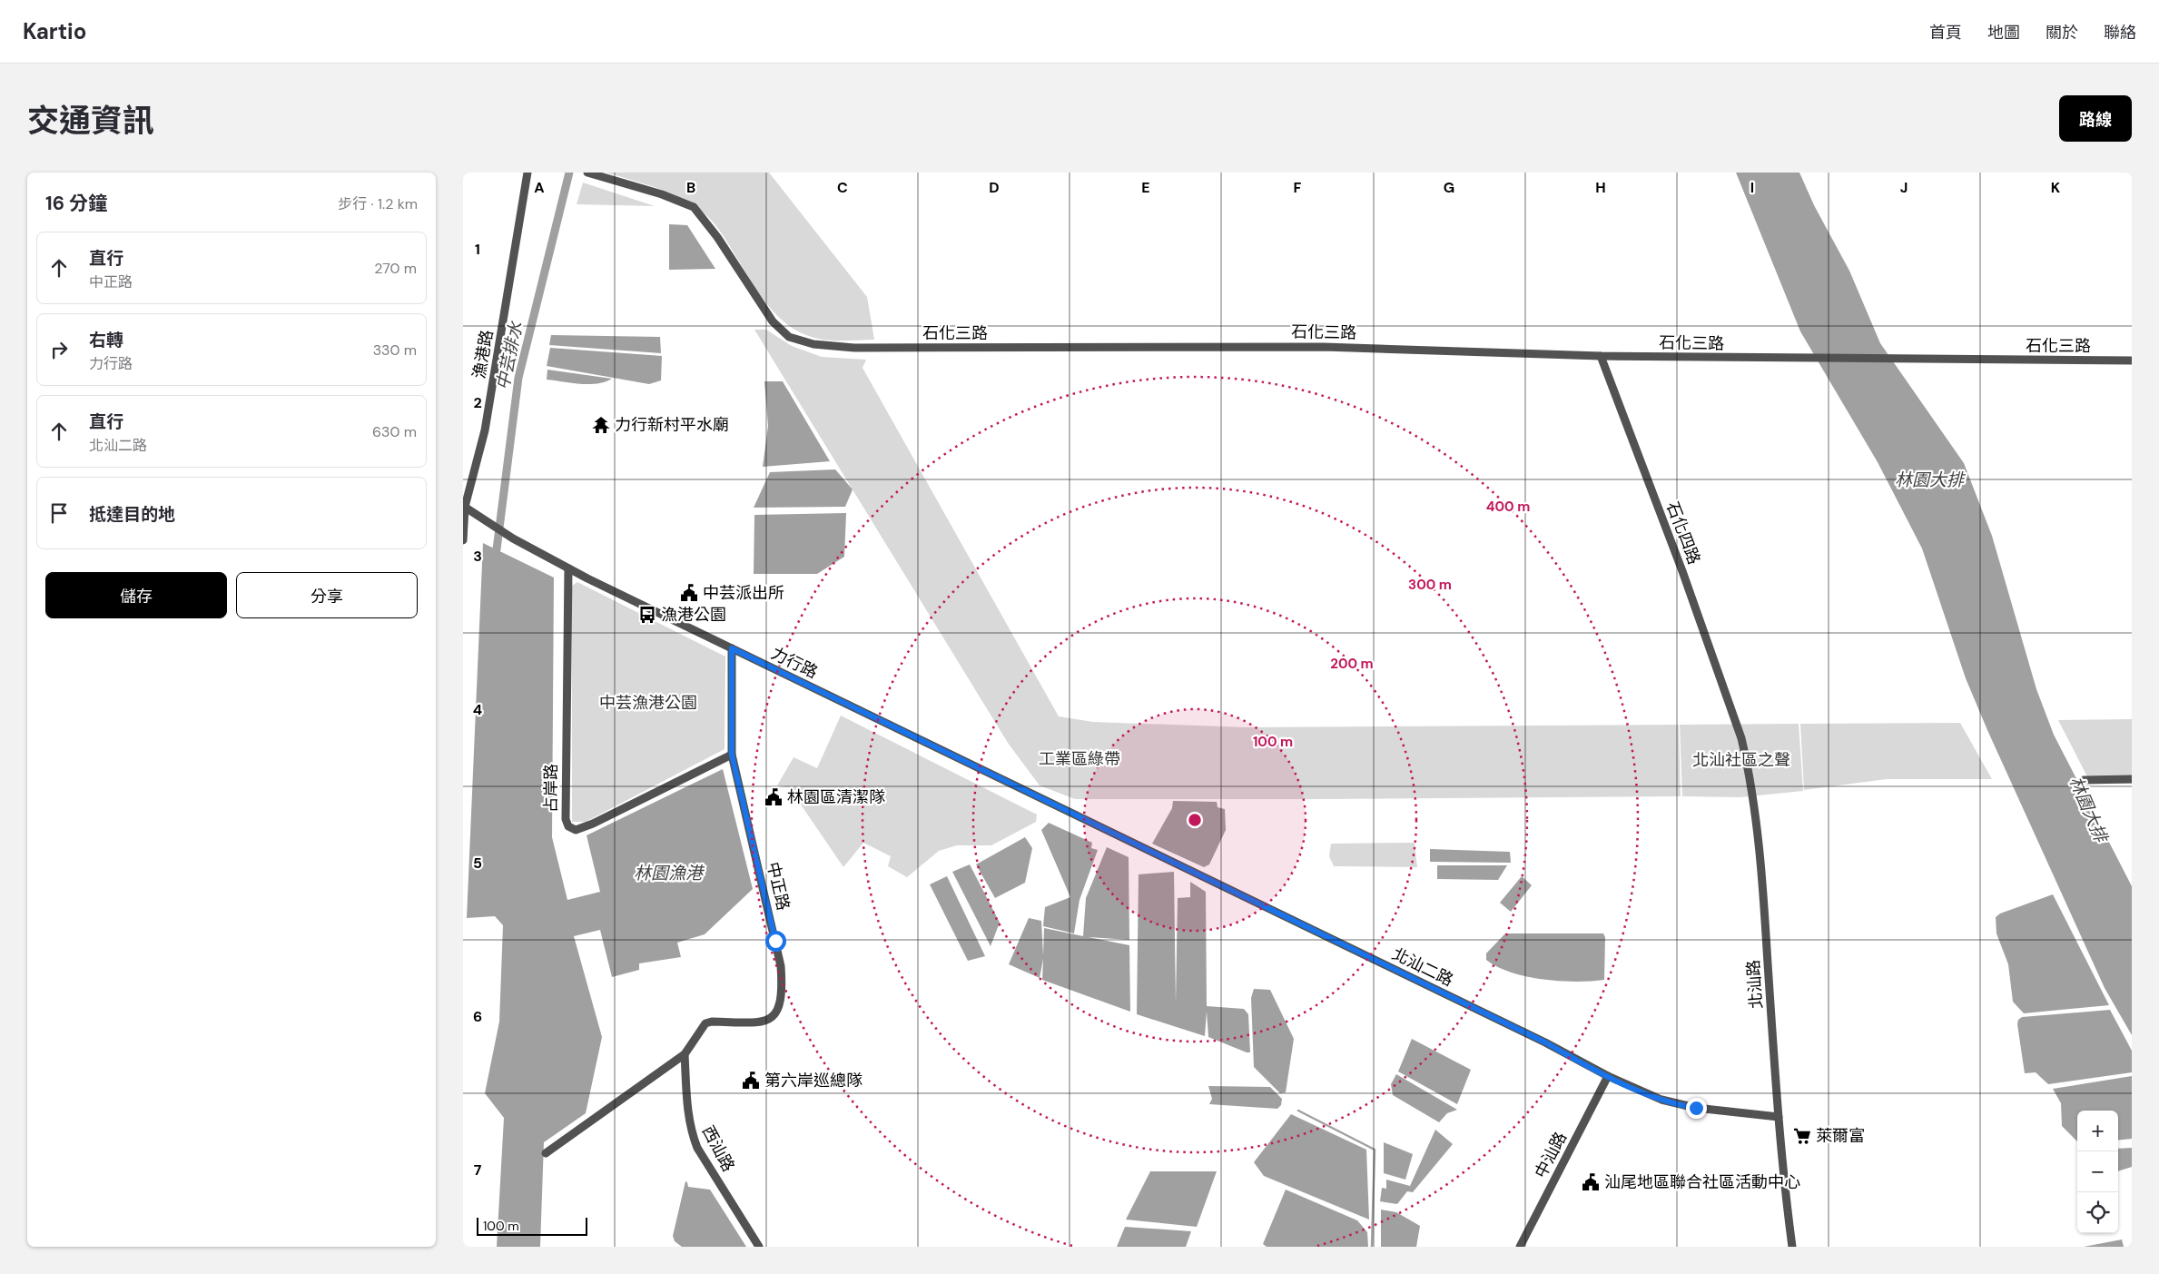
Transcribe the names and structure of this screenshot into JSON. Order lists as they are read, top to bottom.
{
  "streets": {
    "street": [
      "石化三路",
      "漁港路",
      "石化四路",
      "力行路",
      "占岸路",
      "中正路",
      "北汕二路",
      "北汕路",
      "西汕路",
      "中汕路"
    ]
  },
  "crossings": [
    ["石化三路", "石化四路"],
    ["漁港路", "力行路"],
    ["石化四路", "北汕路"],
    ["力行路", "占岸路"],
    ["力行路", "中正路"],
    ["力行路", "北汕二路"],
    ["占岸路", "中正路"],
    ["中正路", "西汕路"],
    ["北汕二路", "北汕路"],
    ["北汕二路", "中汕路"]
  ],
  "water": ["中芸排水", "林園大排", "林園漁港"],
  "parks": ["中芸漁港公園", "工業區綠帶", "北汕社區之聲"],
  "places": {
    "temple": ["力行新村平水廟"],
    "public building": [
      "中芸派出所",
      "林園區清潔隊",
      "第六岸巡總隊",
      "汕尾地區聯合社區活動中心"
    ],
    "bus stop": ["漁港公園"],
    "supermarket": ["萊爾富"]
  },
  "scale_bar": "100 m",
  "page": {
    "header": "Kartio",
    "nav": [
      "首頁",
      "地圖",
      "關於",
      "聯絡"
    ],
    "title": "交通資訊",
    "buttons": [
      "路線",
      ["儲存", "分享"]
    ],
    "heading": ["16 分鐘", "步行 · 1.2 km"],
    "list": [
      ["直行", "中正路", "270 m"],
      ["右轉", "力行路", "330 m"],
      ["直行", "北汕二路", "630 m"],
      "抵達目的地"
    ],
    "map_buttons": ["+", "−"],
    "scale": "100 m"
  },
  "grid": {
    "columns": [
      "A",
      "B",
      "C",
      "D",
      "E",
      "F",
      "G",
      "H",
      "I",
      "J",
      "K"
    ],
    "rows": [
      "1",
      "2",
      "3",
      "4",
      "5",
      "6",
      "7"
    ]
  },
  "rings": [
    "400 m",
    "300 m",
    "200 m",
    "100 m"
  ]
}
